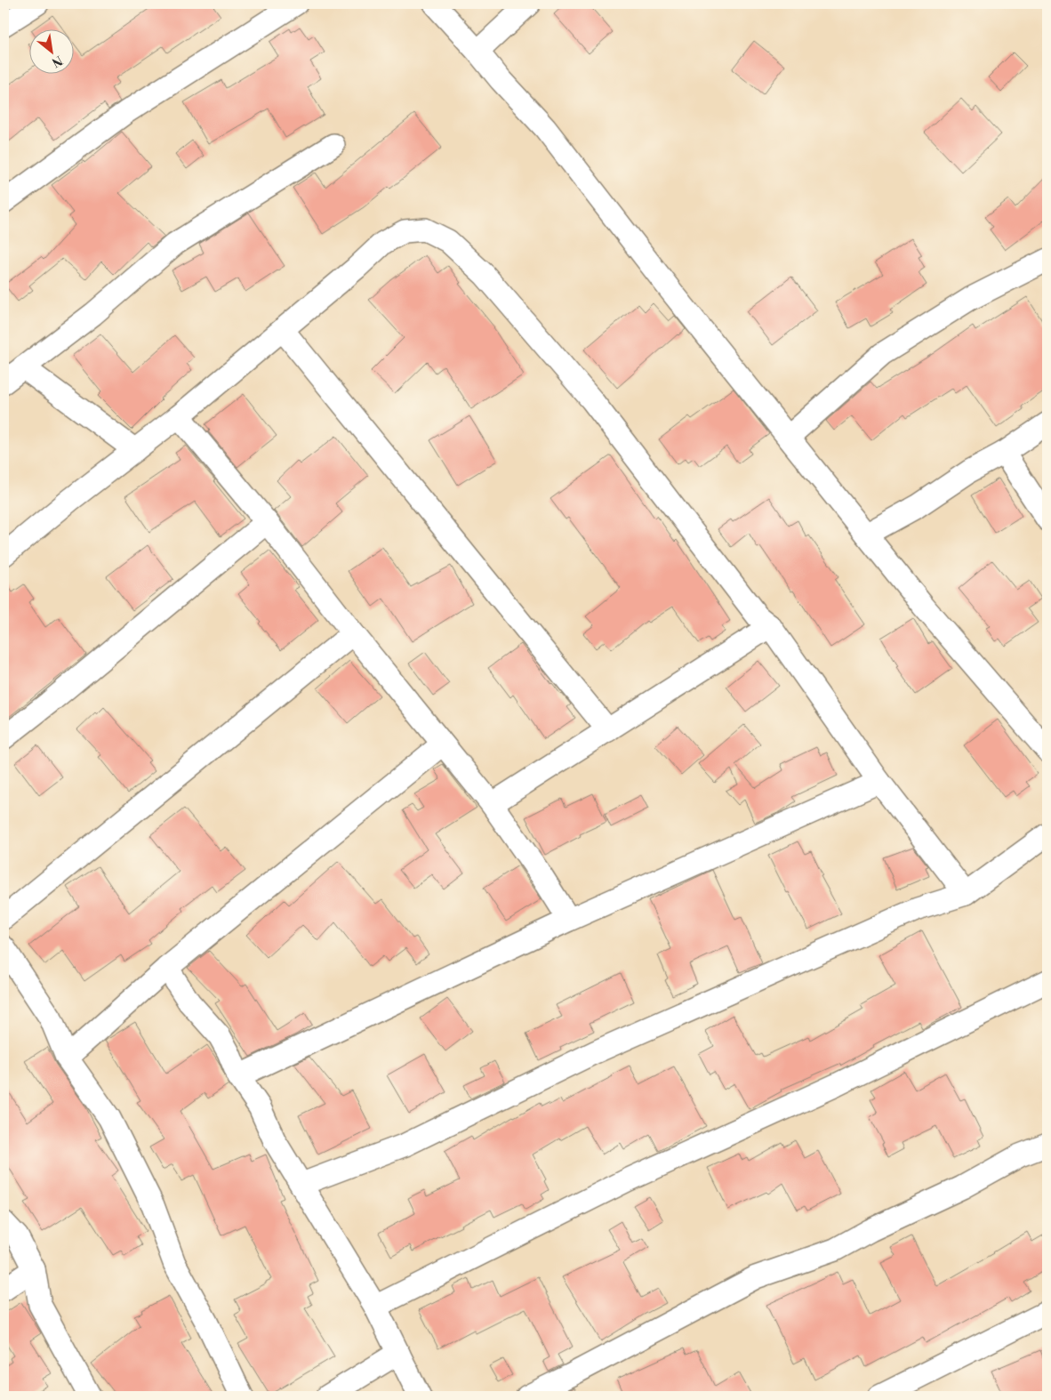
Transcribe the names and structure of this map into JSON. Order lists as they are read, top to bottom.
{
  "north": "bottom right"
}
